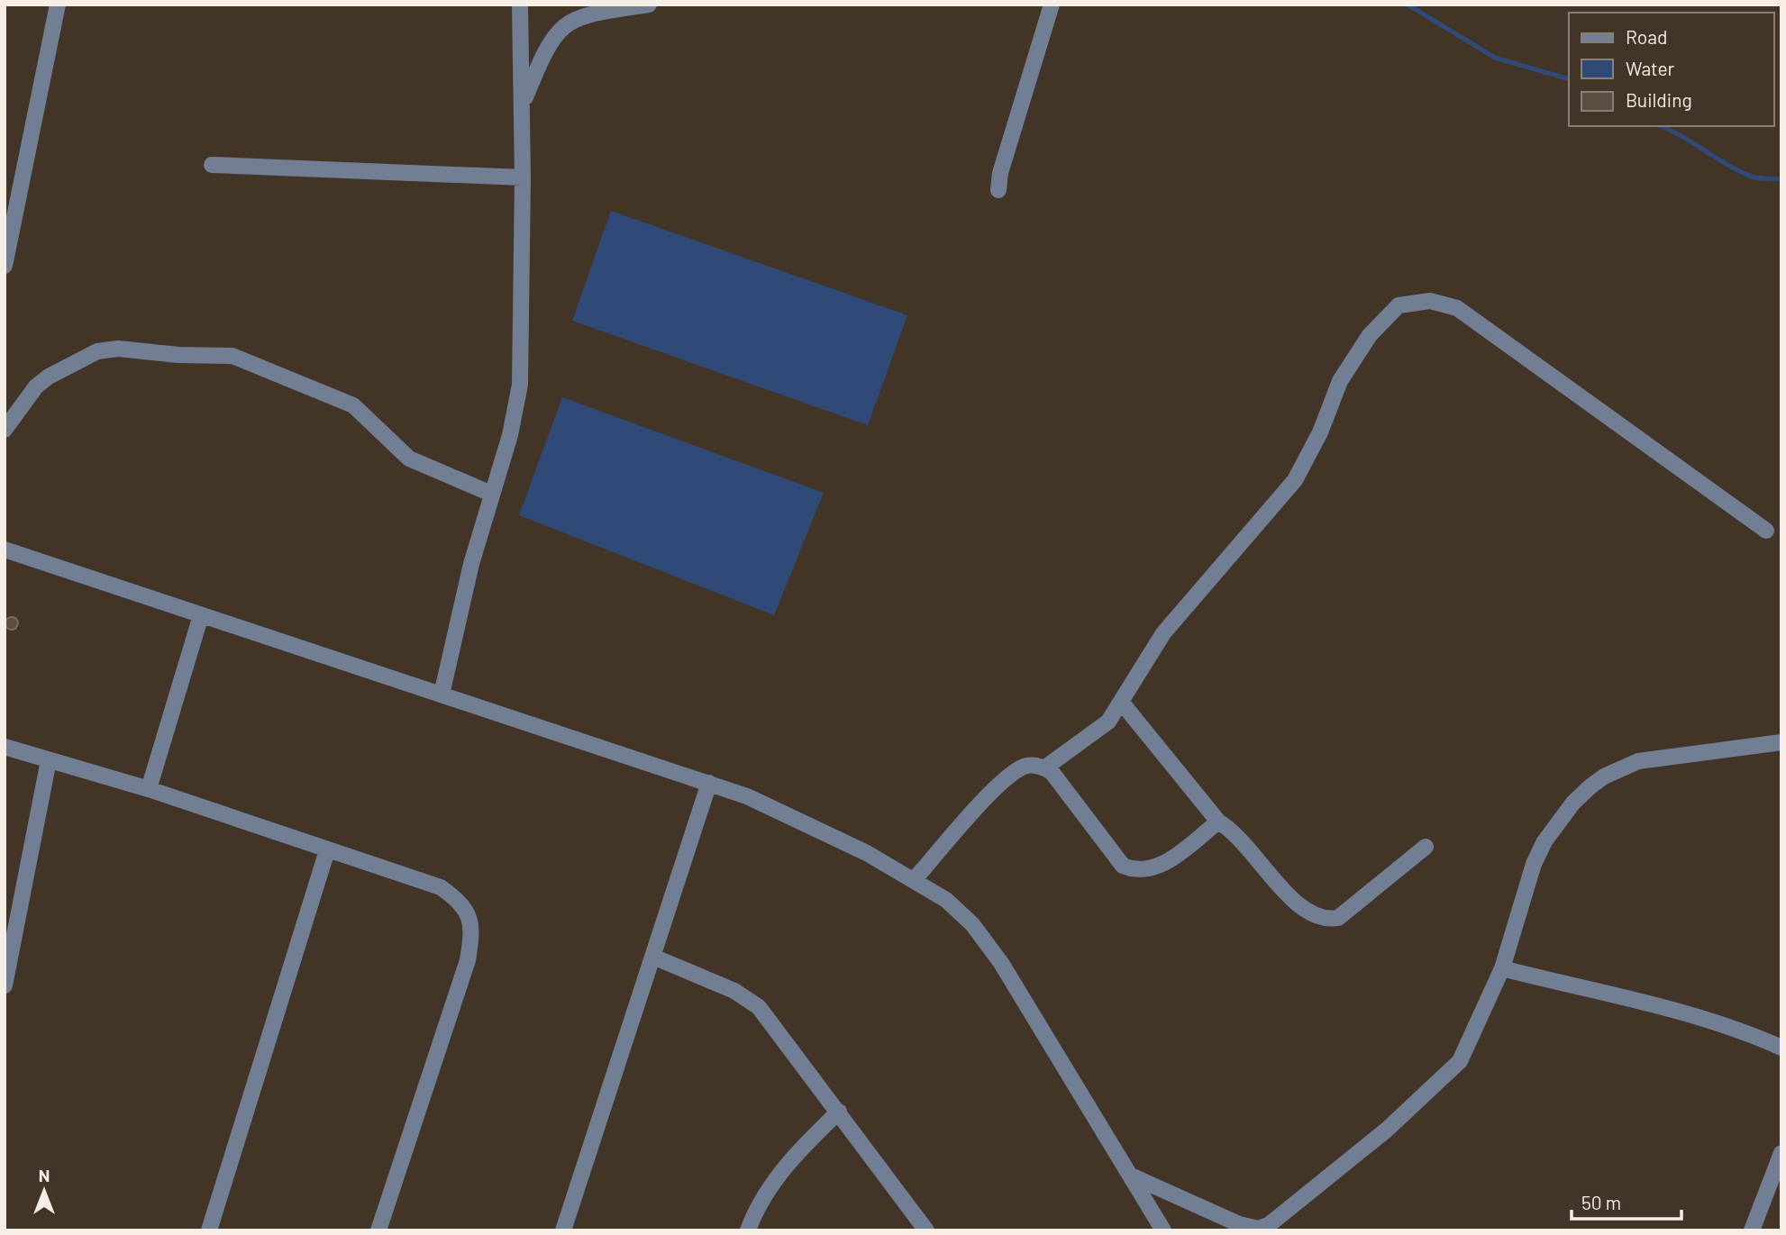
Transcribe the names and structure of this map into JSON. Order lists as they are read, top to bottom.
{
  "legend": ["Road", "Water", "Building"],
  "scale_bar": "50 m",
  "north": "top"
}
